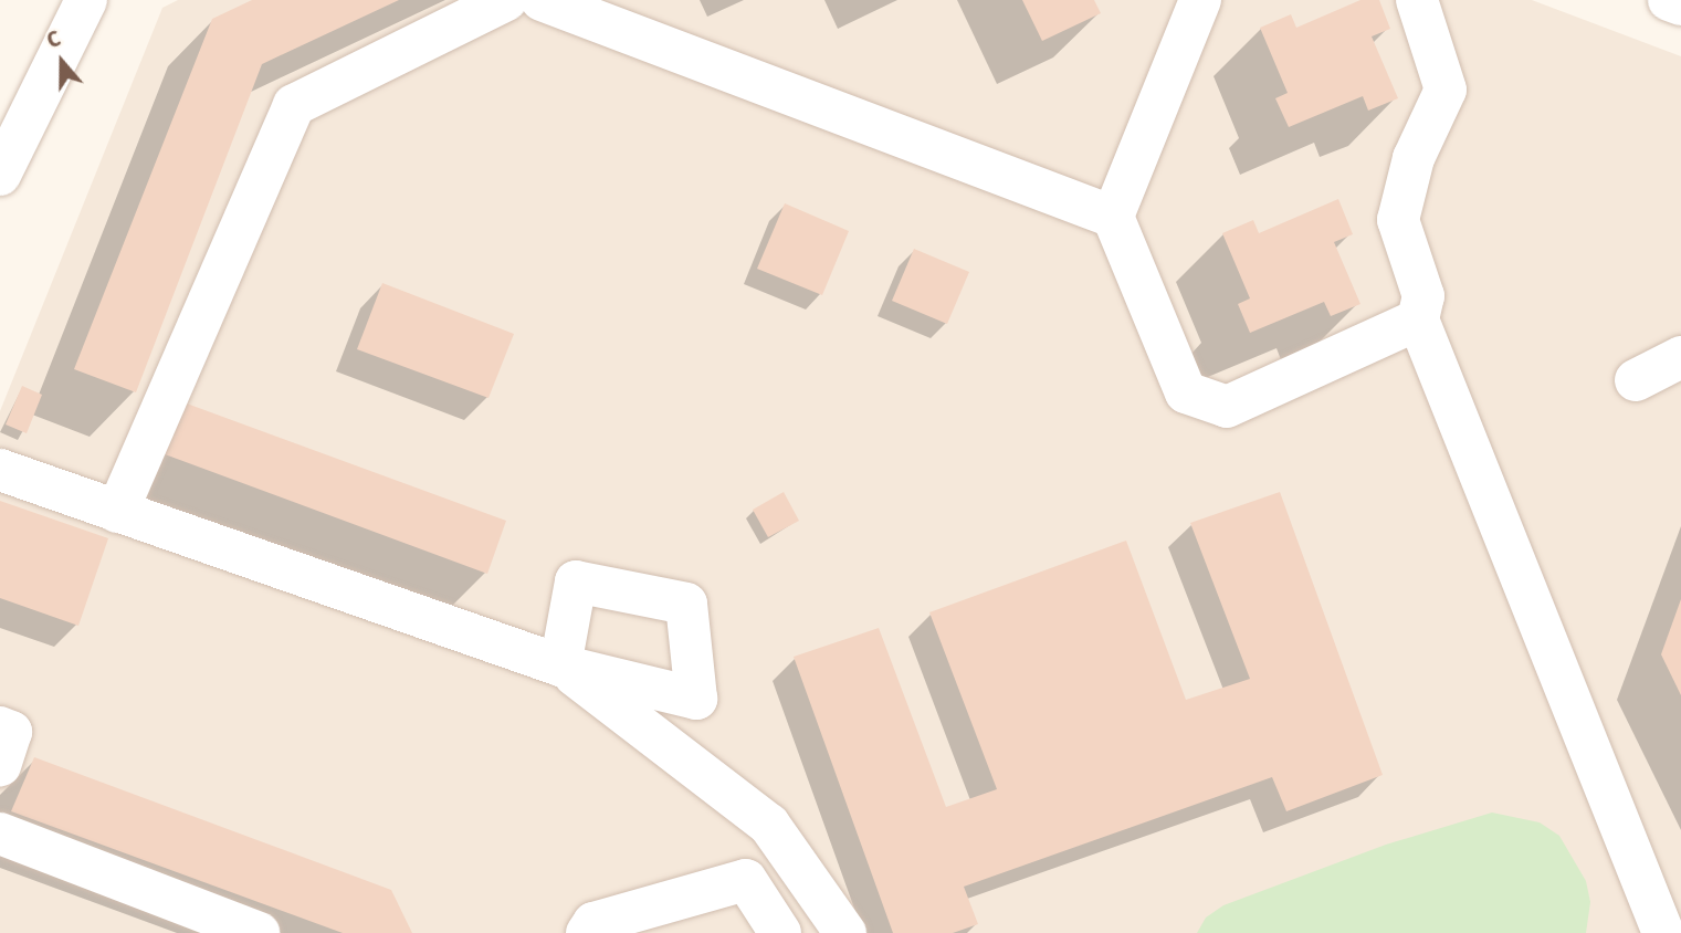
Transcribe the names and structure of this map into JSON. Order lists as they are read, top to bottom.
{
  "north": "top"
}
